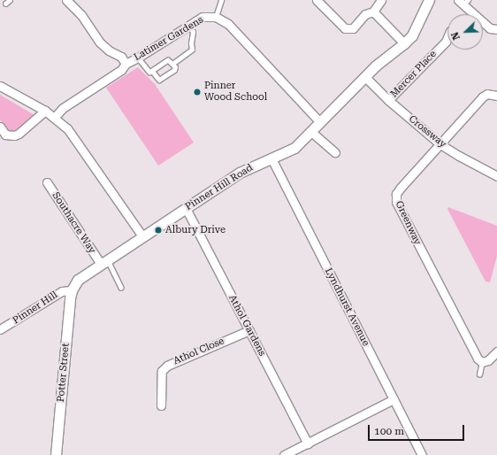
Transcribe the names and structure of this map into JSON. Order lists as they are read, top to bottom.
{
  "streets": {
    "street": [
      "Latimer Gardens",
      "Mercer Place",
      "Crossway",
      "Pinner Hill Road",
      "Southacre Way",
      "Greenway",
      "Lyndhurst Avenue",
      "Pinner Hill",
      "Athol Gardens",
      "Athol Close",
      "Potter Street"
    ]
  },
  "crossings": [
    ["Latimer Gardens", "Pinner Hill Road"],
    ["Mercer Place", "Crossway"],
    ["Crossway", "Pinner Hill Road"],
    ["Crossway", "Greenway"],
    ["Pinner Hill Road", "Southacre Way"],
    ["Pinner Hill Road", "Lyndhurst Avenue"],
    ["Pinner Hill Road", "Pinner Hill"],
    ["Pinner Hill Road", "Athol Gardens"],
    ["Pinner Hill Road", "Potter Street"],
    ["Pinner Hill", "Potter Street"],
    ["Athol Gardens", "Athol Close"]
  ],
  "places": ["Pinner Wood School", "Albury Drive"],
  "scale_bar": "100 m",
  "north": "bottom left"
}
